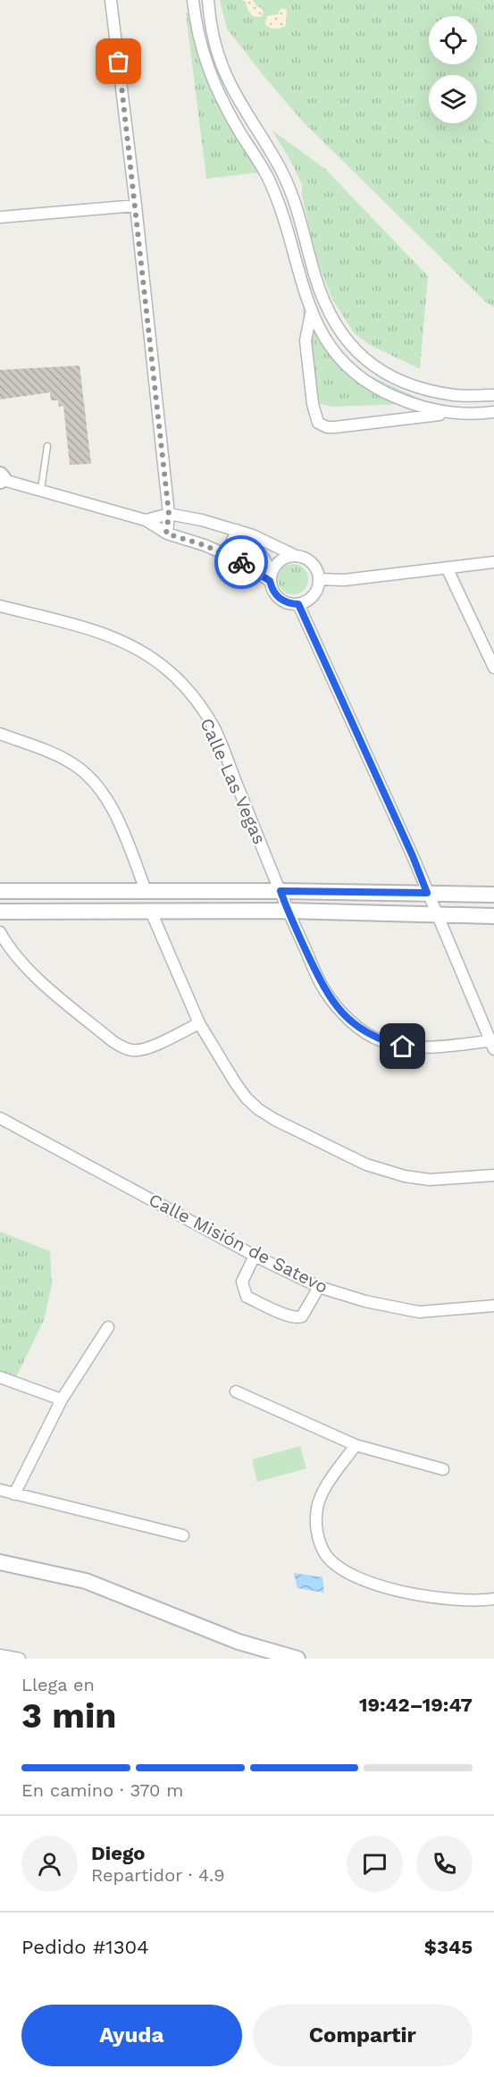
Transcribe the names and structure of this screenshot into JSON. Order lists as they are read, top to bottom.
{
  "streets": {
    "street": ["Calle Las Vegas", "Calle Misión de Satevo"]
  },
  "page": {
    "heading": ["3 min", "Llega en", "19:42–19:47"],
    "panel": [
      "Diego",
      "Repartidor · 4.9",
      "Pedido #1304",
      "$345"
    ],
    "bar": "En camino · 370 m",
    "buttons": ["Ayuda", "Compartir"]
  }
}
